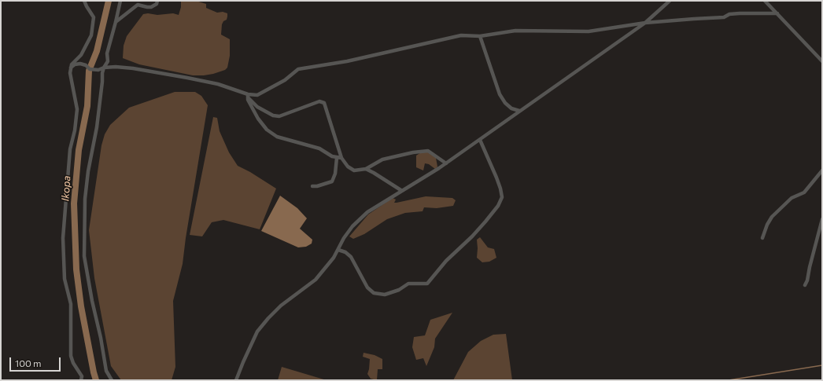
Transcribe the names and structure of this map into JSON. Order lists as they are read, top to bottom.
{
  "water": ["Ikopa"],
  "scale_bar": "100 m"
}
